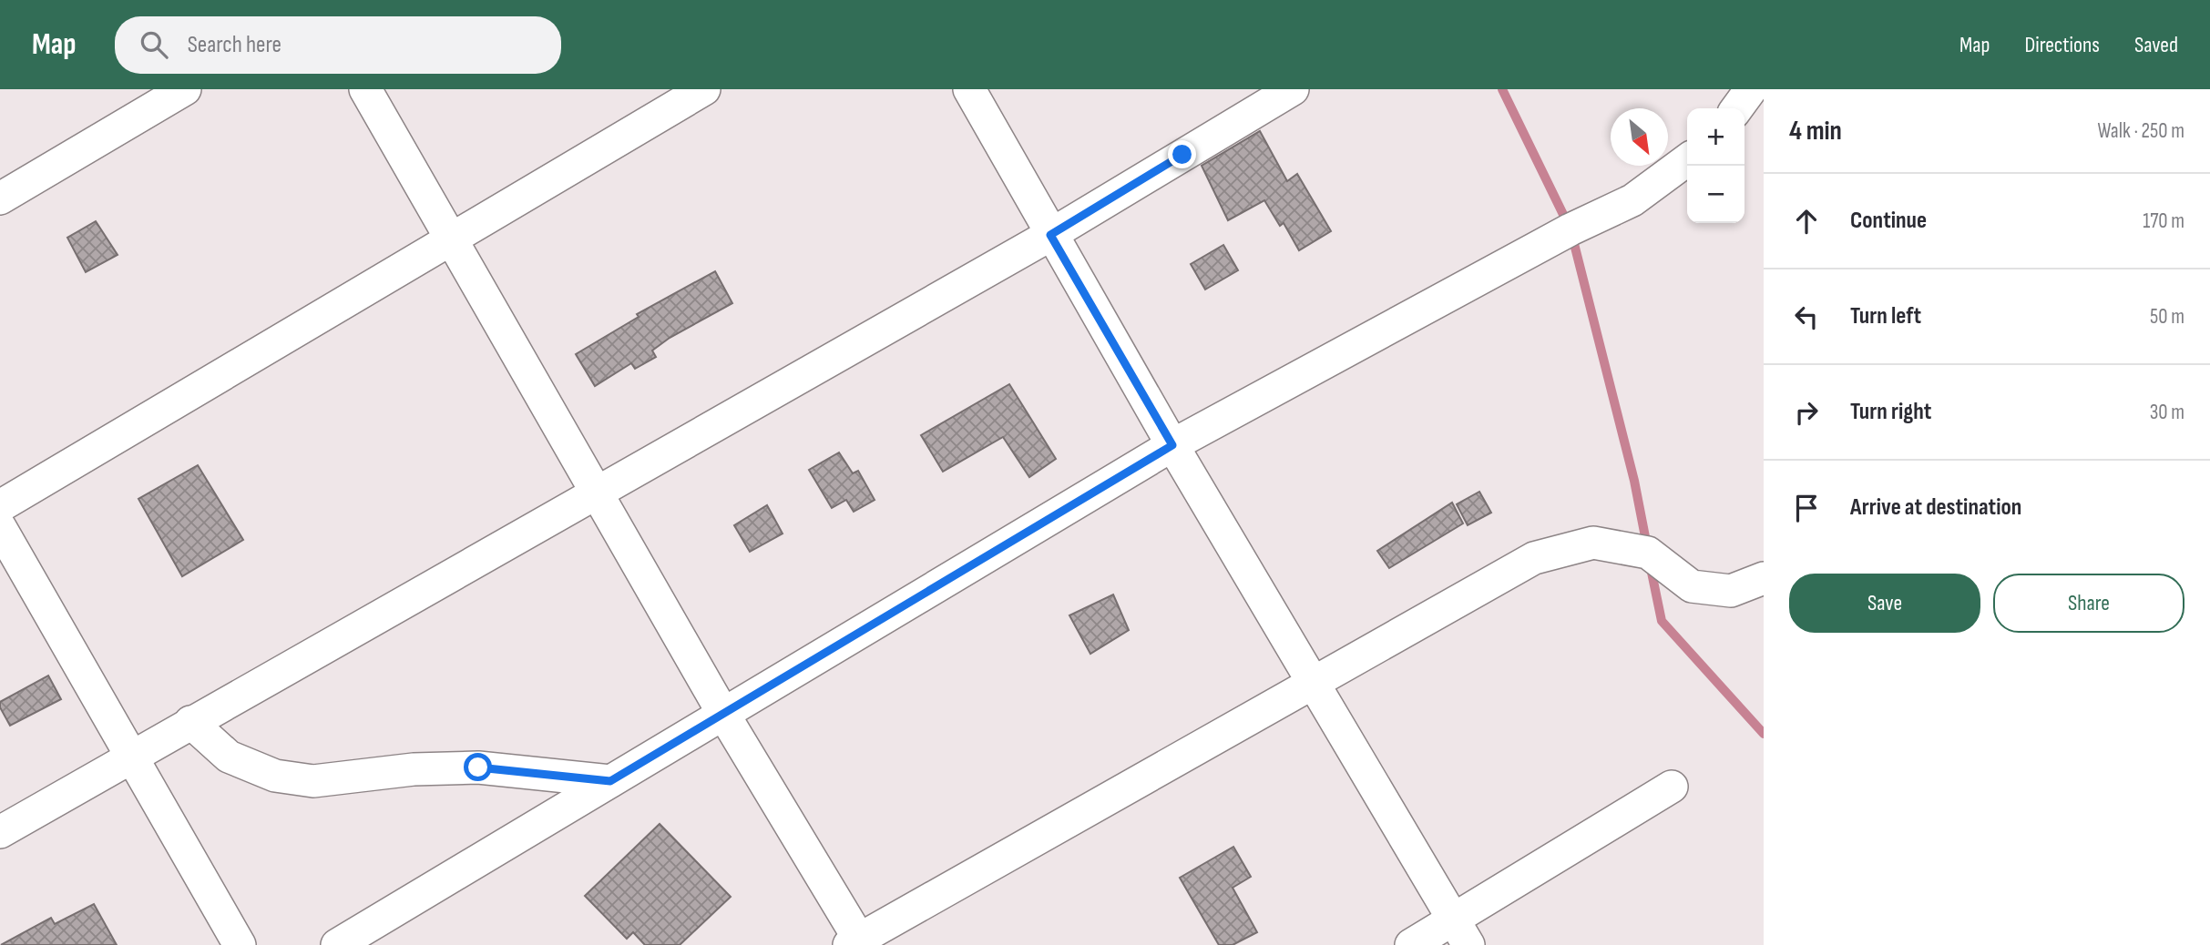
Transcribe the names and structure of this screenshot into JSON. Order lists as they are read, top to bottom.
{
  "north": "bottom right",
  "page": {
    "header": "Map",
    "search": "Search here",
    "nav": ["Map", "Directions", "Saved"],
    "heading": ["4 min", "Walk · 250 m"],
    "map_buttons": ["+", "−"],
    "list": [
      ["Continue", "170 m"],
      ["Turn left", "50 m"],
      ["Turn right", "30 m"],
      "Arrive at destination"
    ],
    "buttons": ["Save", "Share"]
  }
}
